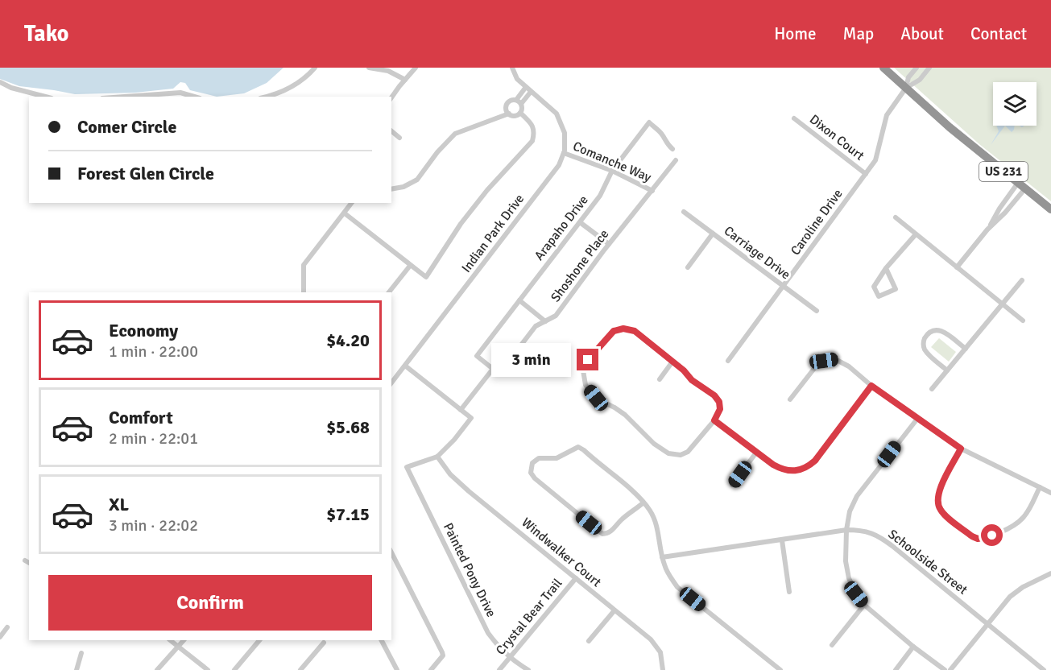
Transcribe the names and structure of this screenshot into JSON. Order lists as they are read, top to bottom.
{
  "streets": {
    "highway": ["US 231"],
    "street": [
      "Dixon Court",
      "Comanche Way",
      "Caroline Drive",
      "Arapaho Drive",
      "Indian Park Drive",
      "Carriage Drive",
      "Shoshone Place",
      "Windwalker Court",
      "Schoolside Street",
      "Painted Pony Drive",
      "Crystal Bear Trail"
    ]
  },
  "crossings": [
    ["Dixon Court", "Caroline Drive"],
    ["Comanche Way", "Arapaho Drive"],
    ["Comanche Way", "Indian Park Drive"],
    ["Comanche Way", "Shoshone Place"],
    ["US 231", "Caroline Drive"],
    ["Caroline Drive", "Carriage Drive"],
    ["Arapaho Drive", "Shoshone Place"],
    ["Windwalker Court", "Painted Pony Drive"],
    ["Windwalker Court", "Crystal Bear Trail"],
    ["Painted Pony Drive", "Crystal Bear Trail"]
  ],
  "page": {
    "header": "Tako",
    "nav": [
      "Home",
      "Map",
      "About",
      "Contact"
    ],
    "banner": ["Comer Circle", "Forest Glen Circle"],
    "list": [
      {
        "name": "Economy",
        "note": "1 min · 22:00",
        "value": "$4.20"
      },
      {
        "name": "Comfort",
        "note": "2 min · 22:01",
        "value": "$5.68"
      },
      {
        "name": "XL",
        "note": "3 min · 22:02",
        "value": "$7.15"
      }
    ],
    "bubble": "3 min",
    "buttons": "Confirm"
  }
}
